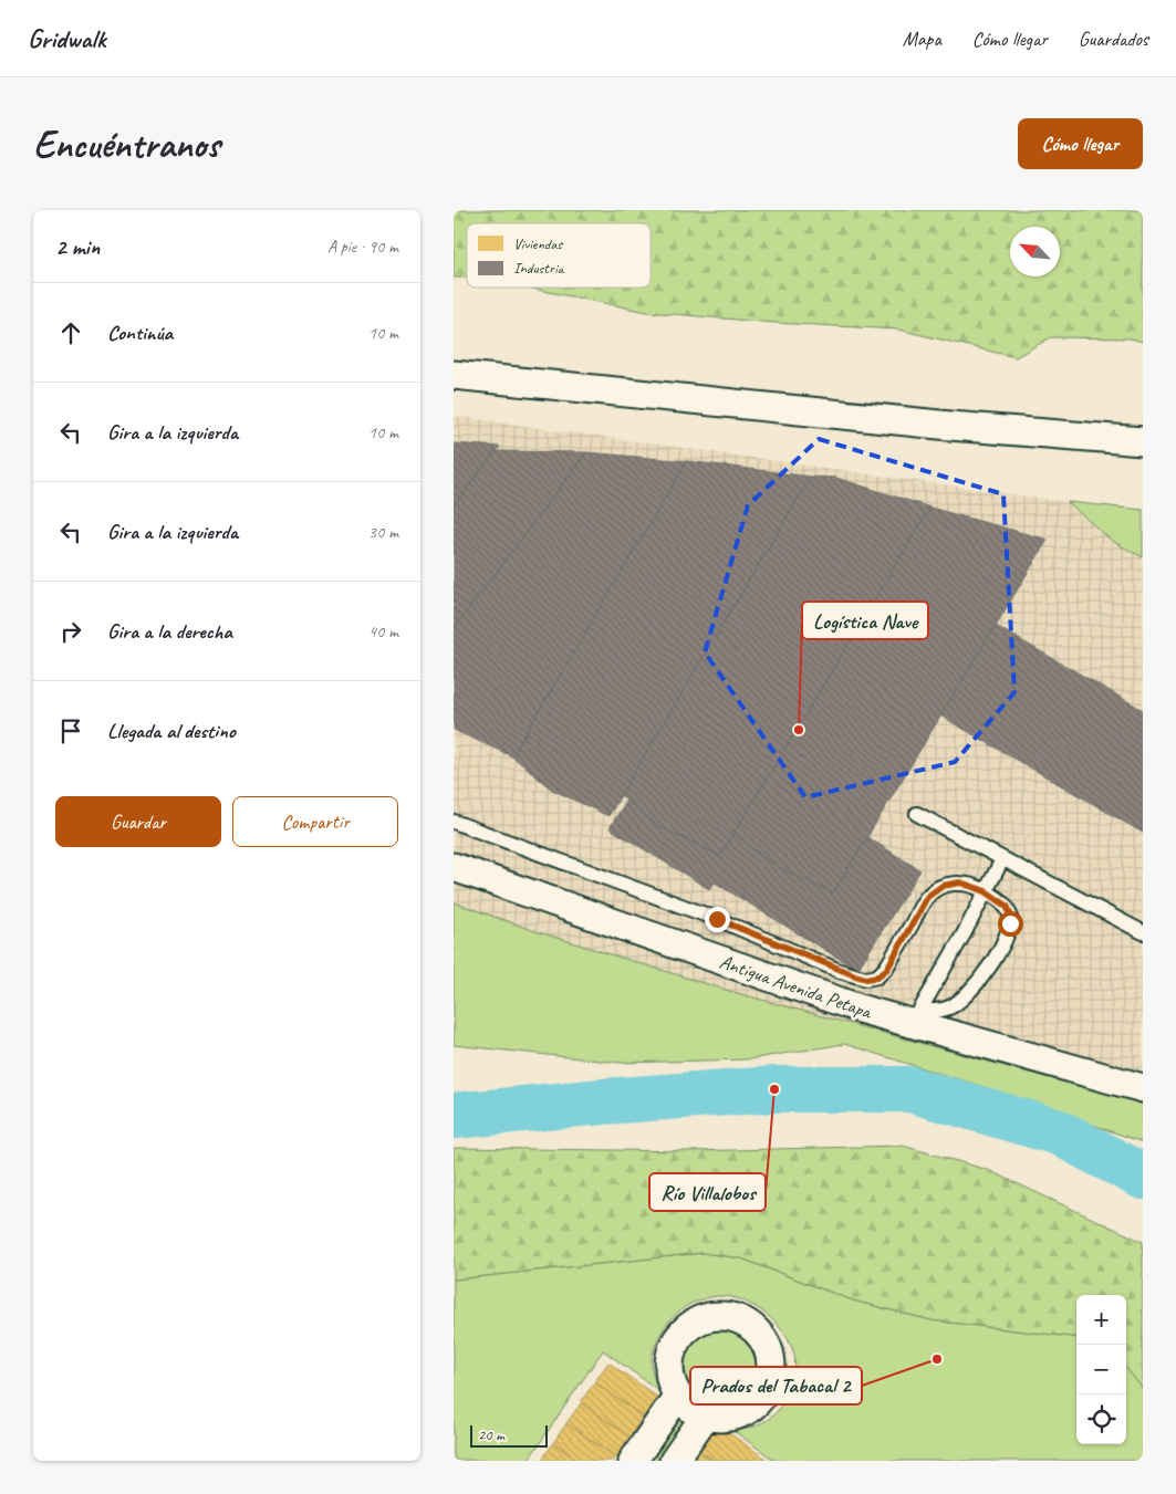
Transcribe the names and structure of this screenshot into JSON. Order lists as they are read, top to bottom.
{
  "streets": {
    "street": ["Antigua Avenida Petapa"]
  },
  "places": ["Logística Nave", "Río Villalobos", "Prados del Tabacal 2"],
  "legend": ["Viviendas", "Industria"],
  "scale_bar": "20 m",
  "north": "top left",
  "page": {
    "header": "Gridwalk",
    "nav": ["Mapa", "Cómo llegar", "Guardados"],
    "buttons": [
      "Cómo llegar",
      ["Guardar", "Compartir"]
    ],
    "title": "Encuéntranos",
    "heading": ["2 min", "A pie · 90 m"],
    "list": [
      ["Continúa", "10 m"],
      ["Gira a la izquierda", "10 m"],
      ["Gira a la izquierda", "30 m"],
      ["Gira a la derecha", "40 m"],
      "Llegada al destino"
    ],
    "map_buttons": ["+", "−"],
    "scale": "20 m"
  }
}
